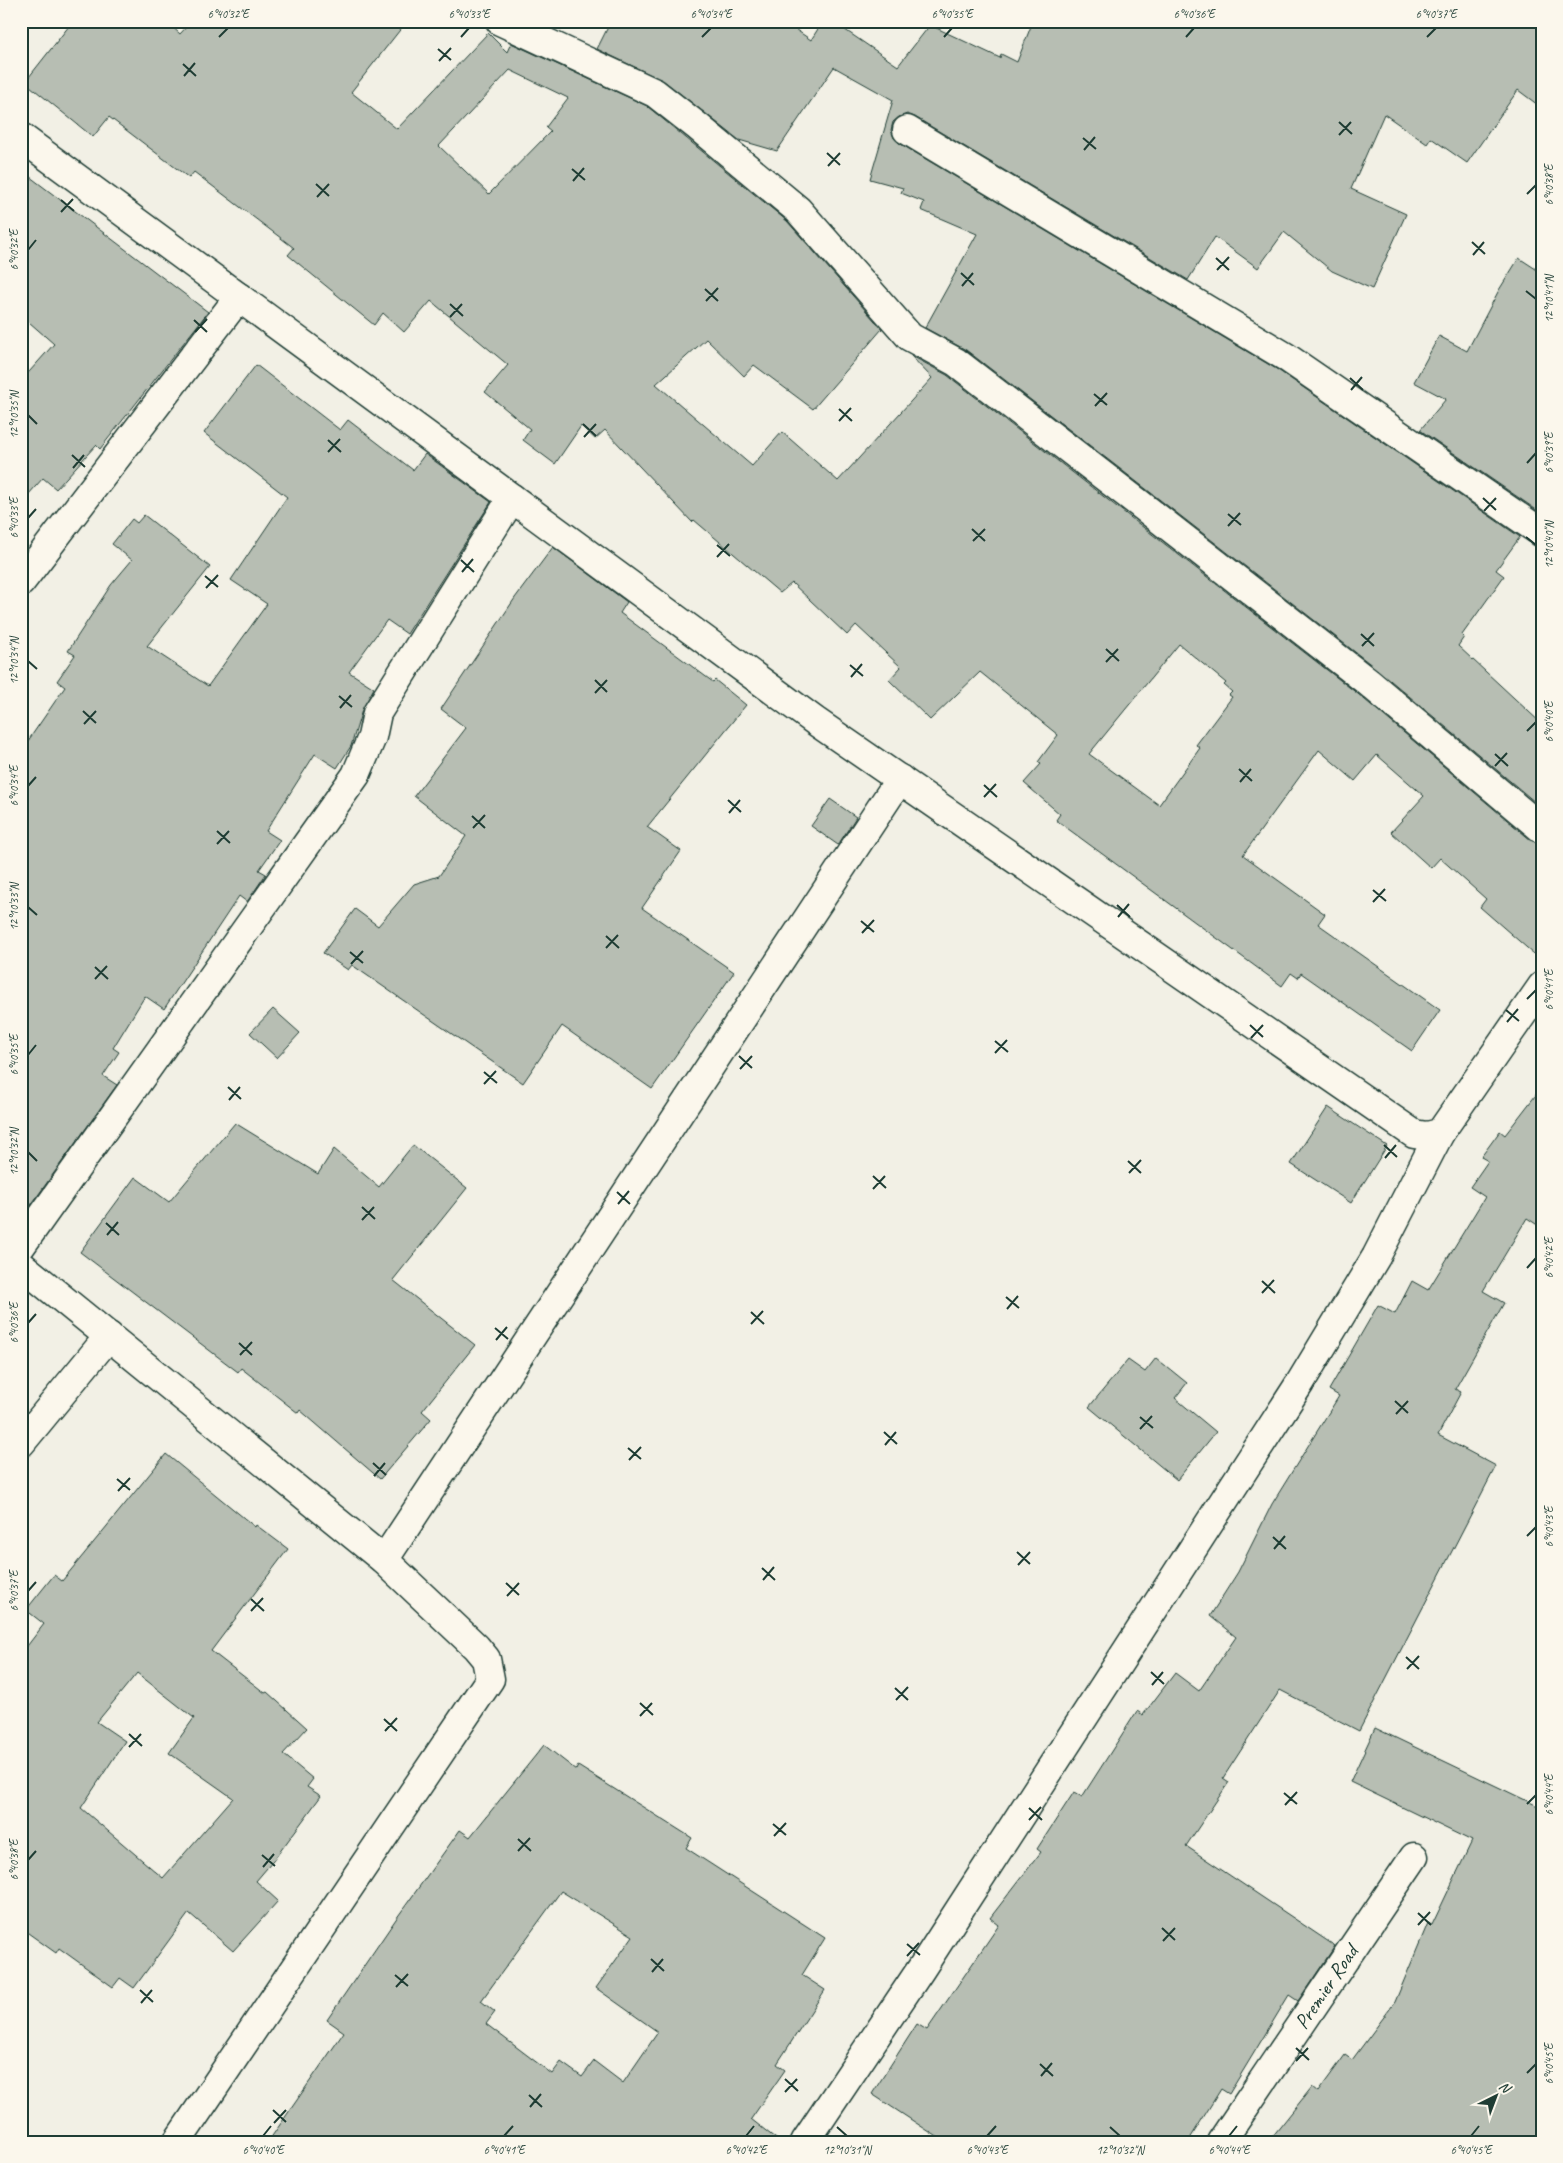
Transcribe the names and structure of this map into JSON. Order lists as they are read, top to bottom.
{
  "streets": {
    "street": ["Premier Road"]
  },
  "north": "top right",
  "coordinates": [
    "6°40'32\"E",
    "6°40'33\"E",
    "6°40'34\"E",
    "6°40'35\"E",
    "6°40'36\"E",
    "6°40'37\"E",
    "6°40'38\"E",
    "12°10'41\"N",
    "12°10'35\"N",
    "6°40'39\"E",
    "12°10'40\"N",
    "12°10'34\"N",
    "6°40'40\"E",
    "12°10'33\"N",
    "6°40'41\"E",
    "12°10'32\"N",
    "6°40'42\"E",
    "6°40'43\"E",
    "6°40'44\"E",
    "6°40'45\"E",
    "12°10'31\"N"
  ]
}
